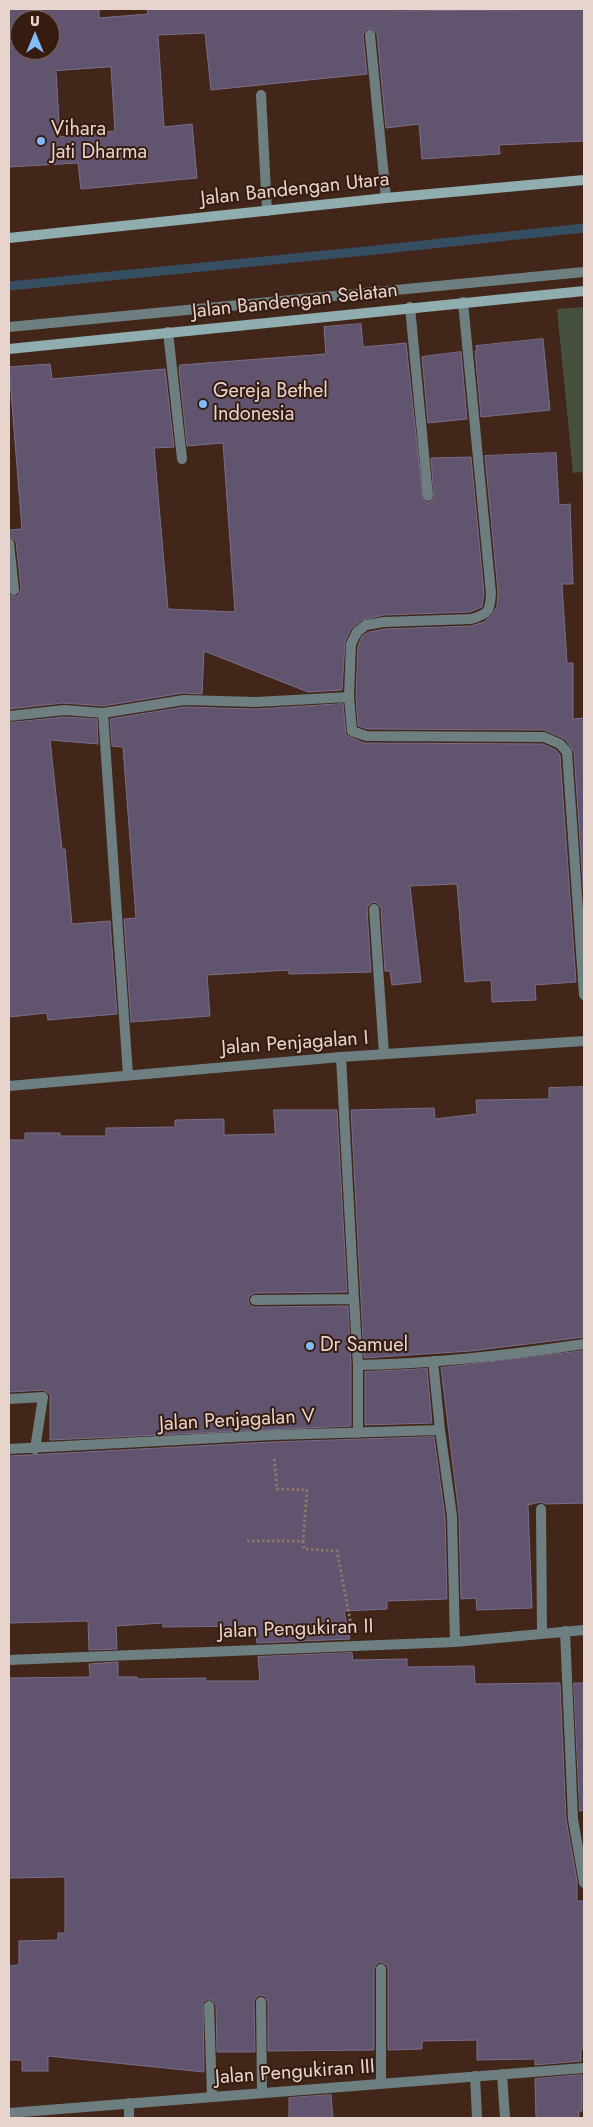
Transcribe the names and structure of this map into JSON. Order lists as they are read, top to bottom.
{
  "streets": {
    "main road": ["Jalan Bandengan Utara", "Jalan Bandengan Selatan"],
    "street": [
      "Jalan Penjagalan I",
      "Jalan Penjagalan V",
      "Jalan Pengukiran II",
      "Jalan Pengukiran III"
    ]
  },
  "places": ["Vihara Jati Dharma", "Gereja Bethel Indonesia", "Dr Samuel"],
  "north": "top"
}
